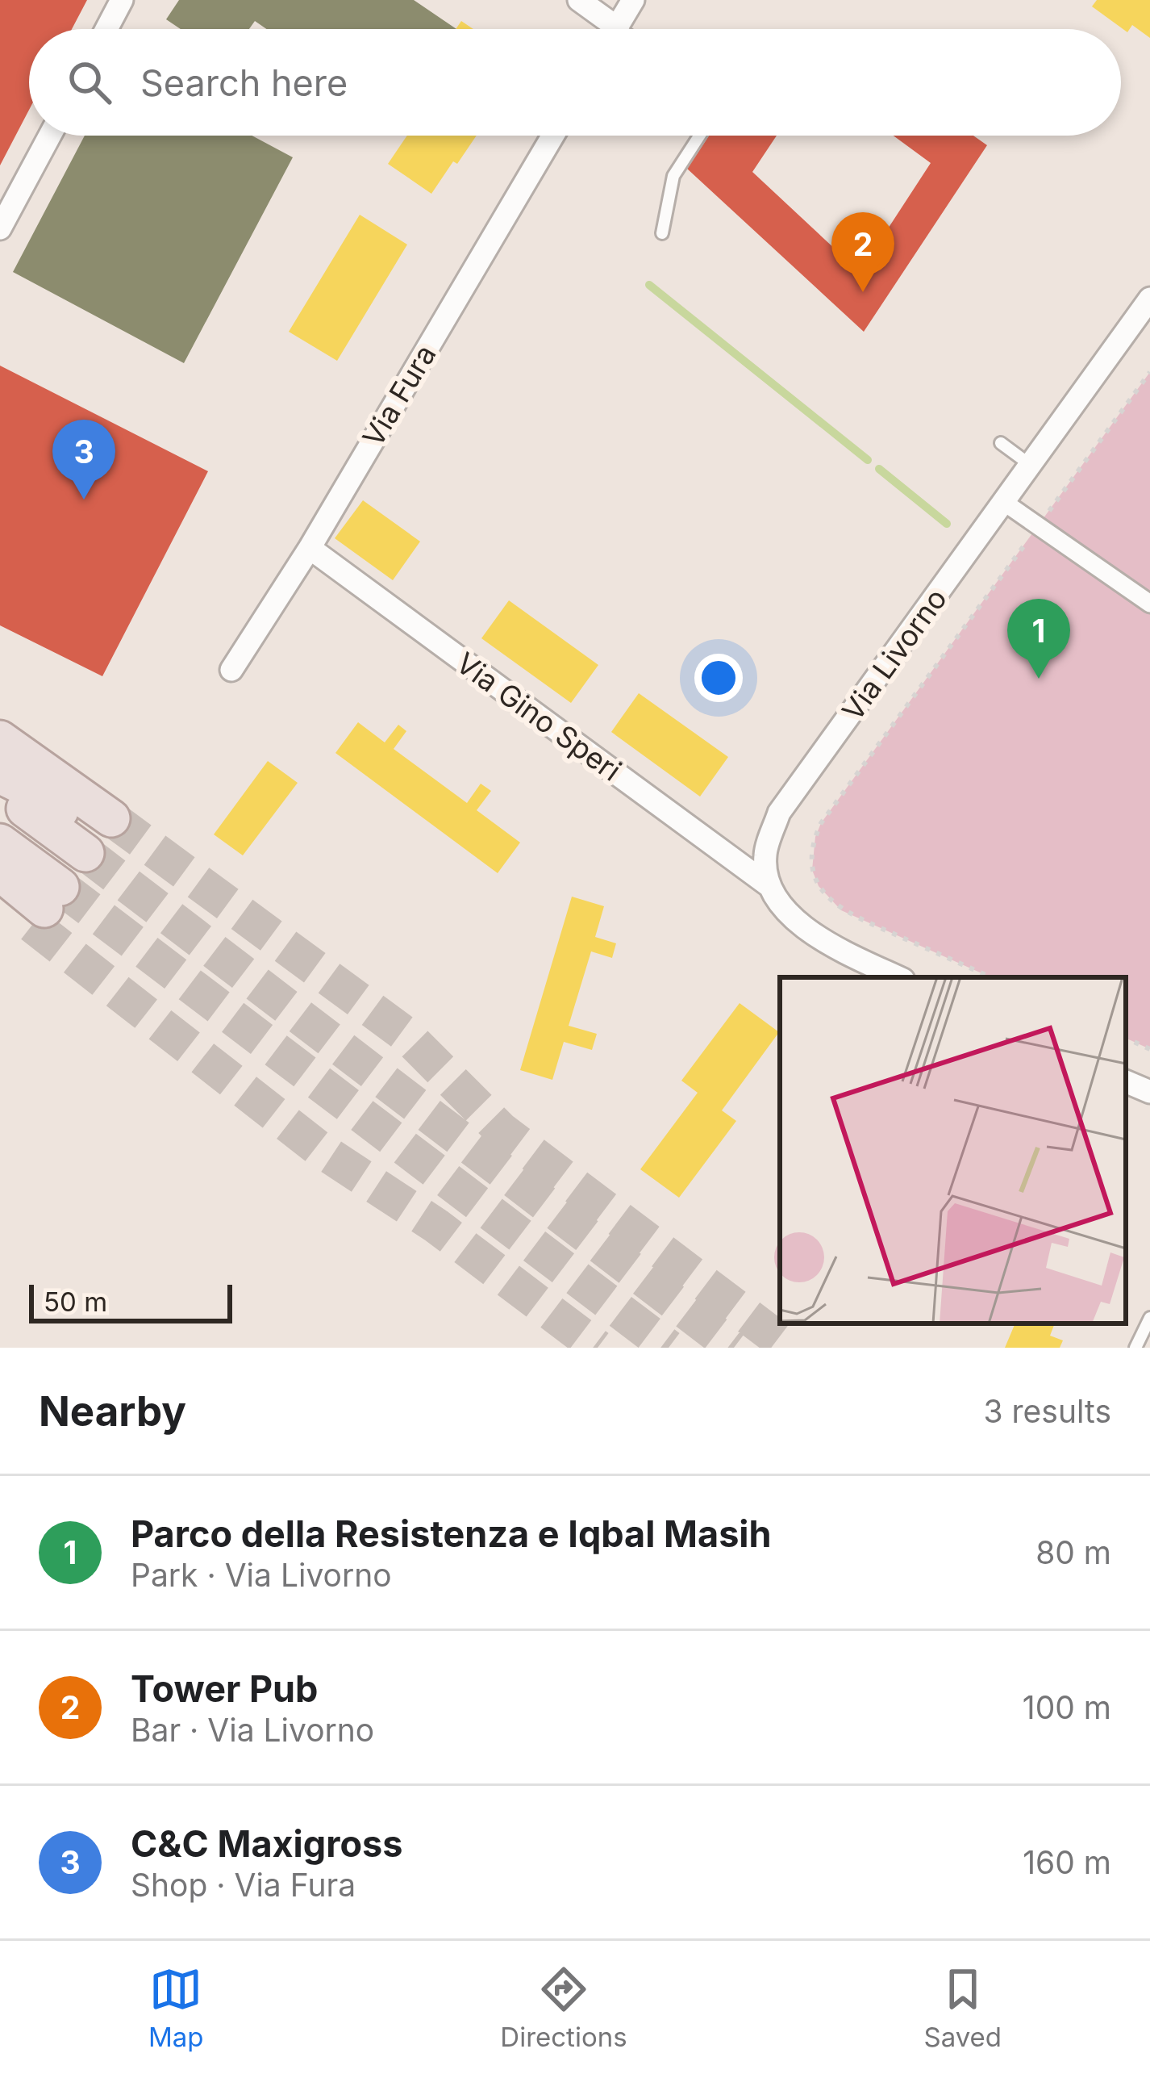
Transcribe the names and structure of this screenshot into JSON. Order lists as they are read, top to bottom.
{
  "streets": {
    "street": ["Via Fura", "Via Livorno", "Via Gino Speri"]
  },
  "crossings": [
    ["Via Fura", "Via Gino Speri"],
    ["Via Livorno", "Via Gino Speri"]
  ],
  "scale_bar": "50 m",
  "page": {
    "search": "Search here",
    "pins": ["2", "3", "1"],
    "scale": "50 m",
    "heading": ["Nearby", "3 results"],
    "list": [
      {
        "mark": "1",
        "name": "Parco della Resistenza e Iqbal Masih",
        "note": "Park · Via Livorno",
        "value": "80 m"
      },
      {
        "mark": "2",
        "name": "Tower Pub",
        "note": "Bar · Via Livorno",
        "value": "100 m"
      },
      {
        "mark": "3",
        "name": "C&C Maxigross",
        "note": "Shop · Via Fura",
        "value": "160 m"
      }
    ],
    "nav": ["Map", "Directions", "Saved"]
  }
}
